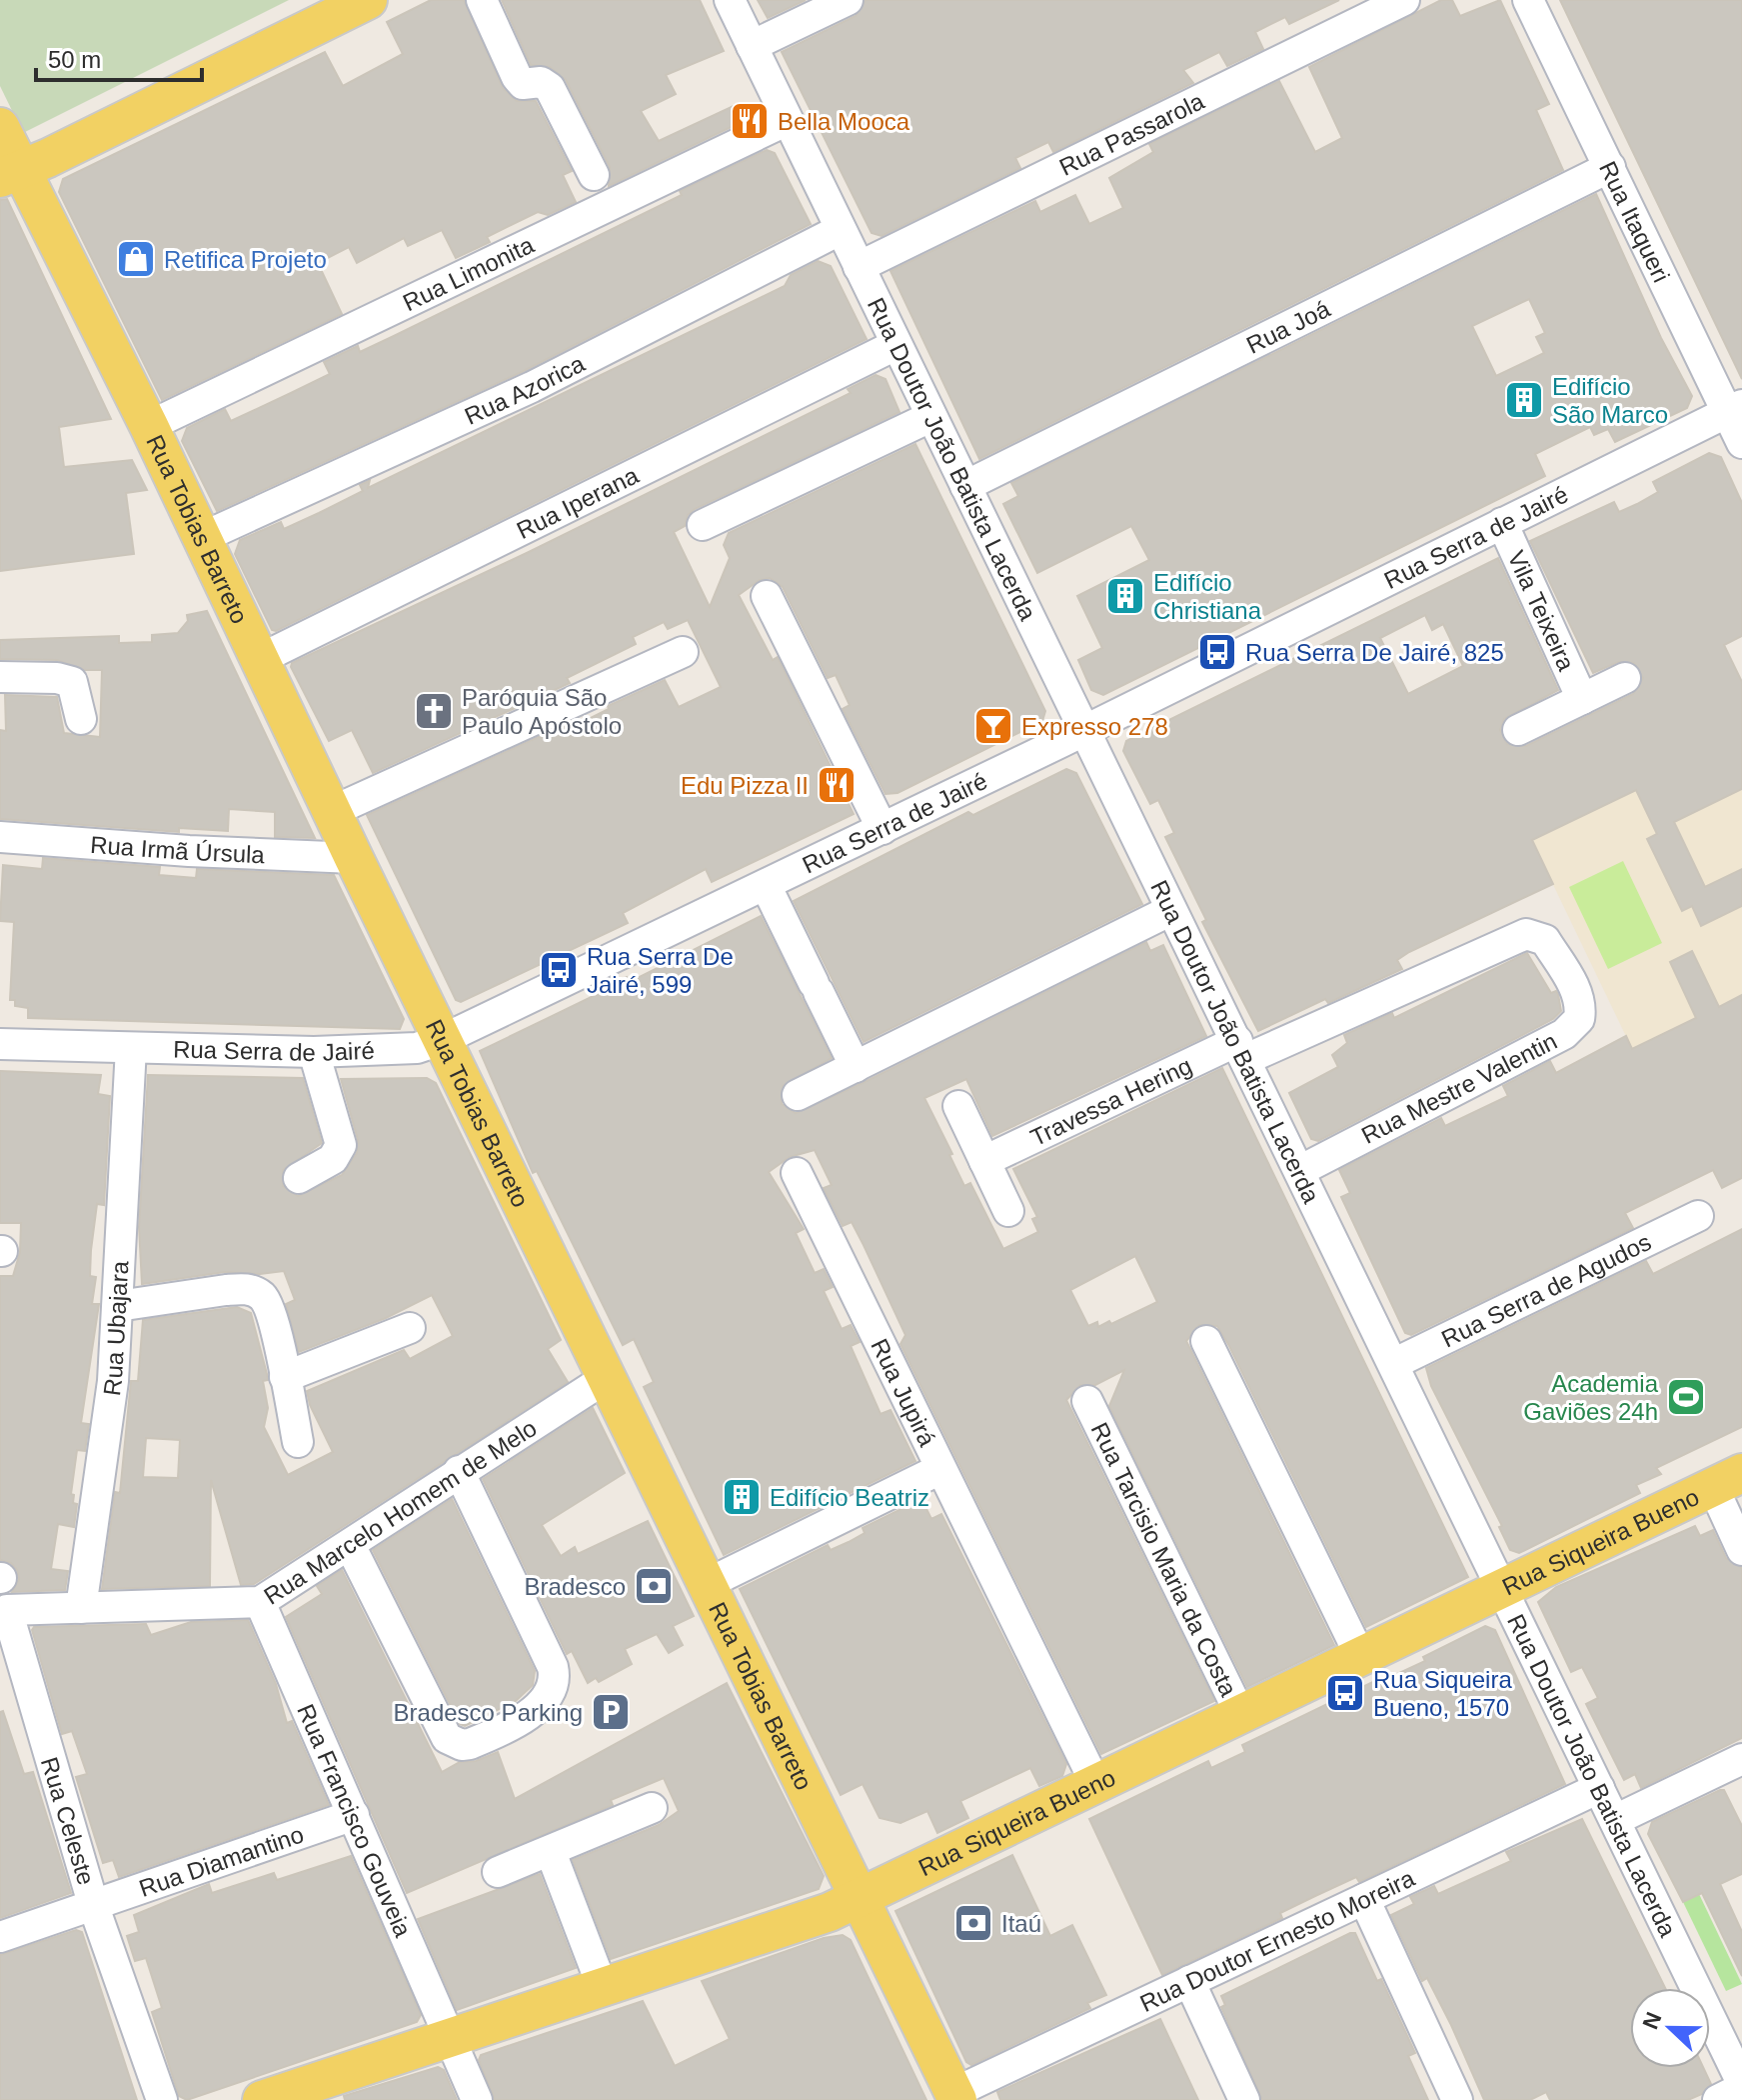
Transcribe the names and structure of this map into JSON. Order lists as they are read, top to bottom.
{
  "streets": {
    "main road": ["Rua Tobias Barreto", "Rua Siqueira Bueno"],
    "street": [
      "Rua Passarola",
      "Rua Itaqueri",
      "Rua Limonita",
      "Rua Joá",
      "Rua Azorica",
      "Rua Doutor João Batista Lacerda",
      "Rua Iperana",
      "Rua Serra de Jairé",
      "Vila Teixeira",
      "Rua Irmã Úrsula",
      "Rua Mestre Valentin",
      "Travessa Hering",
      "Rua Serra de Agudos",
      "Rua Ubajara",
      "Rua Jupirá",
      "Rua Marcelo Homem de Melo",
      "Rua Tarcisio Maria da Costa",
      "Rua Francisco Gouveia",
      "Rua Celeste",
      "Rua Diamantino",
      "Rua Doutor Ernesto Moreira"
    ]
  },
  "crossings": [
    ["Rua Passarola", "Rua Doutor João Batista Lacerda"],
    ["Rua Itaqueri", "Rua Joá"],
    ["Rua Itaqueri", "Rua Serra de Jairé"],
    ["Rua Limonita", "Rua Doutor João Batista Lacerda"],
    ["Rua Limonita", "Rua Tobias Barreto"],
    ["Rua Joá", "Rua Doutor João Batista Lacerda"],
    ["Rua Azorica", "Rua Doutor João Batista Lacerda"],
    ["Rua Azorica", "Rua Tobias Barreto"],
    ["Rua Doutor João Batista Lacerda", "Rua Iperana"],
    ["Rua Doutor João Batista Lacerda", "Rua Serra de Jairé"],
    ["Rua Doutor João Batista Lacerda", "Rua Mestre Valentin"],
    ["Rua Doutor João Batista Lacerda", "Travessa Hering"],
    ["Rua Doutor João Batista Lacerda", "Rua Serra de Agudos"],
    ["Rua Doutor João Batista Lacerda", "Rua Siqueira Bueno"],
    ["Rua Doutor João Batista Lacerda", "Rua Doutor Ernesto Moreira"],
    ["Rua Iperana", "Rua Tobias Barreto"],
    ["Rua Tobias Barreto", "Rua Serra de Jairé"],
    ["Rua Tobias Barreto", "Rua Irmã Úrsula"],
    ["Rua Tobias Barreto", "Rua Marcelo Homem de Melo"],
    ["Rua Tobias Barreto", "Rua Siqueira Bueno"],
    ["Rua Tobias Barreto", "Rua Doutor Ernesto Moreira"],
    ["Rua Serra de Jairé", "Vila Teixeira"],
    ["Rua Serra de Jairé", "Rua Ubajara"],
    ["Rua Mestre Valentin", "Travessa Hering"],
    ["Rua Ubajara", "Rua Marcelo Homem de Melo"],
    ["Rua Ubajara", "Rua Celeste"],
    ["Rua Jupirá", "Rua Siqueira Bueno"],
    ["Rua Marcelo Homem de Melo", "Rua Francisco Gouveia"],
    ["Rua Marcelo Homem de Melo", "Rua Celeste"],
    ["Rua Siqueira Bueno", "Rua Tarcisio Maria da Costa"],
    ["Rua Siqueira Bueno", "Rua Francisco Gouveia"],
    ["Rua Francisco Gouveia", "Rua Diamantino"],
    ["Rua Celeste", "Rua Diamantino"]
  ],
  "places": {
    "restaurant": ["Bella Mooca", "Edu Pizza II"],
    "shop": ["Retifica Projeto"],
    "building": ["Edifício São Marco", "Edifício Christiana", "Edifício Beatriz"],
    "bus stop": ["Rua Serra De Jairé, 825", "Rua Serra De Jairé, 599", "Rua Siqueira Bueno, 1570"],
    "church": ["Paróquia São Paulo Apóstolo"],
    "bar": ["Expresso 278"],
    "sports": ["Academia Gaviões 24h"],
    "bank": ["Bradesco", "Itaú"],
    "parking": ["Bradesco Parking"]
  },
  "scale_bar": "50 m",
  "north": "left"
}
